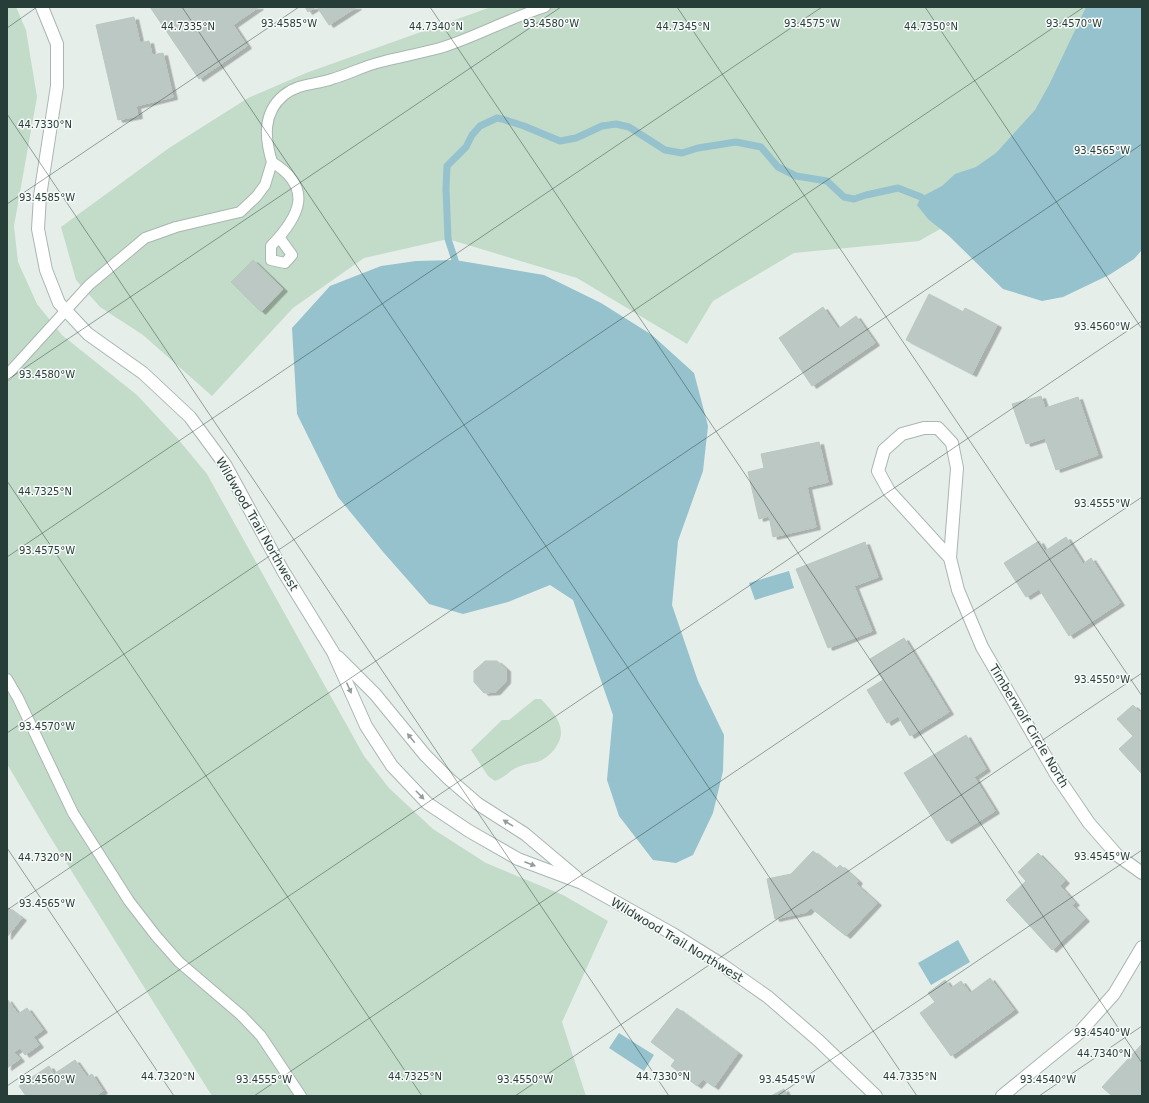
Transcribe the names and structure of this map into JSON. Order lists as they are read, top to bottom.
{
  "streets": {
    "street": ["Wildwood Trail Northwest", "Timberwolf Circle North"]
  },
  "coordinates": [
    "93.4585°W",
    "93.4580°W",
    "93.4575°W",
    "93.4570°W",
    "44.7335°N",
    "44.7350°N",
    "44.7340°N",
    "44.7345°N",
    "44.7330°N",
    "93.4565°W",
    "93.4560°W",
    "44.7325°N",
    "93.4555°W",
    "93.4550°W",
    "93.4545°W",
    "44.7320°N",
    "93.4540°W"
  ]
}
